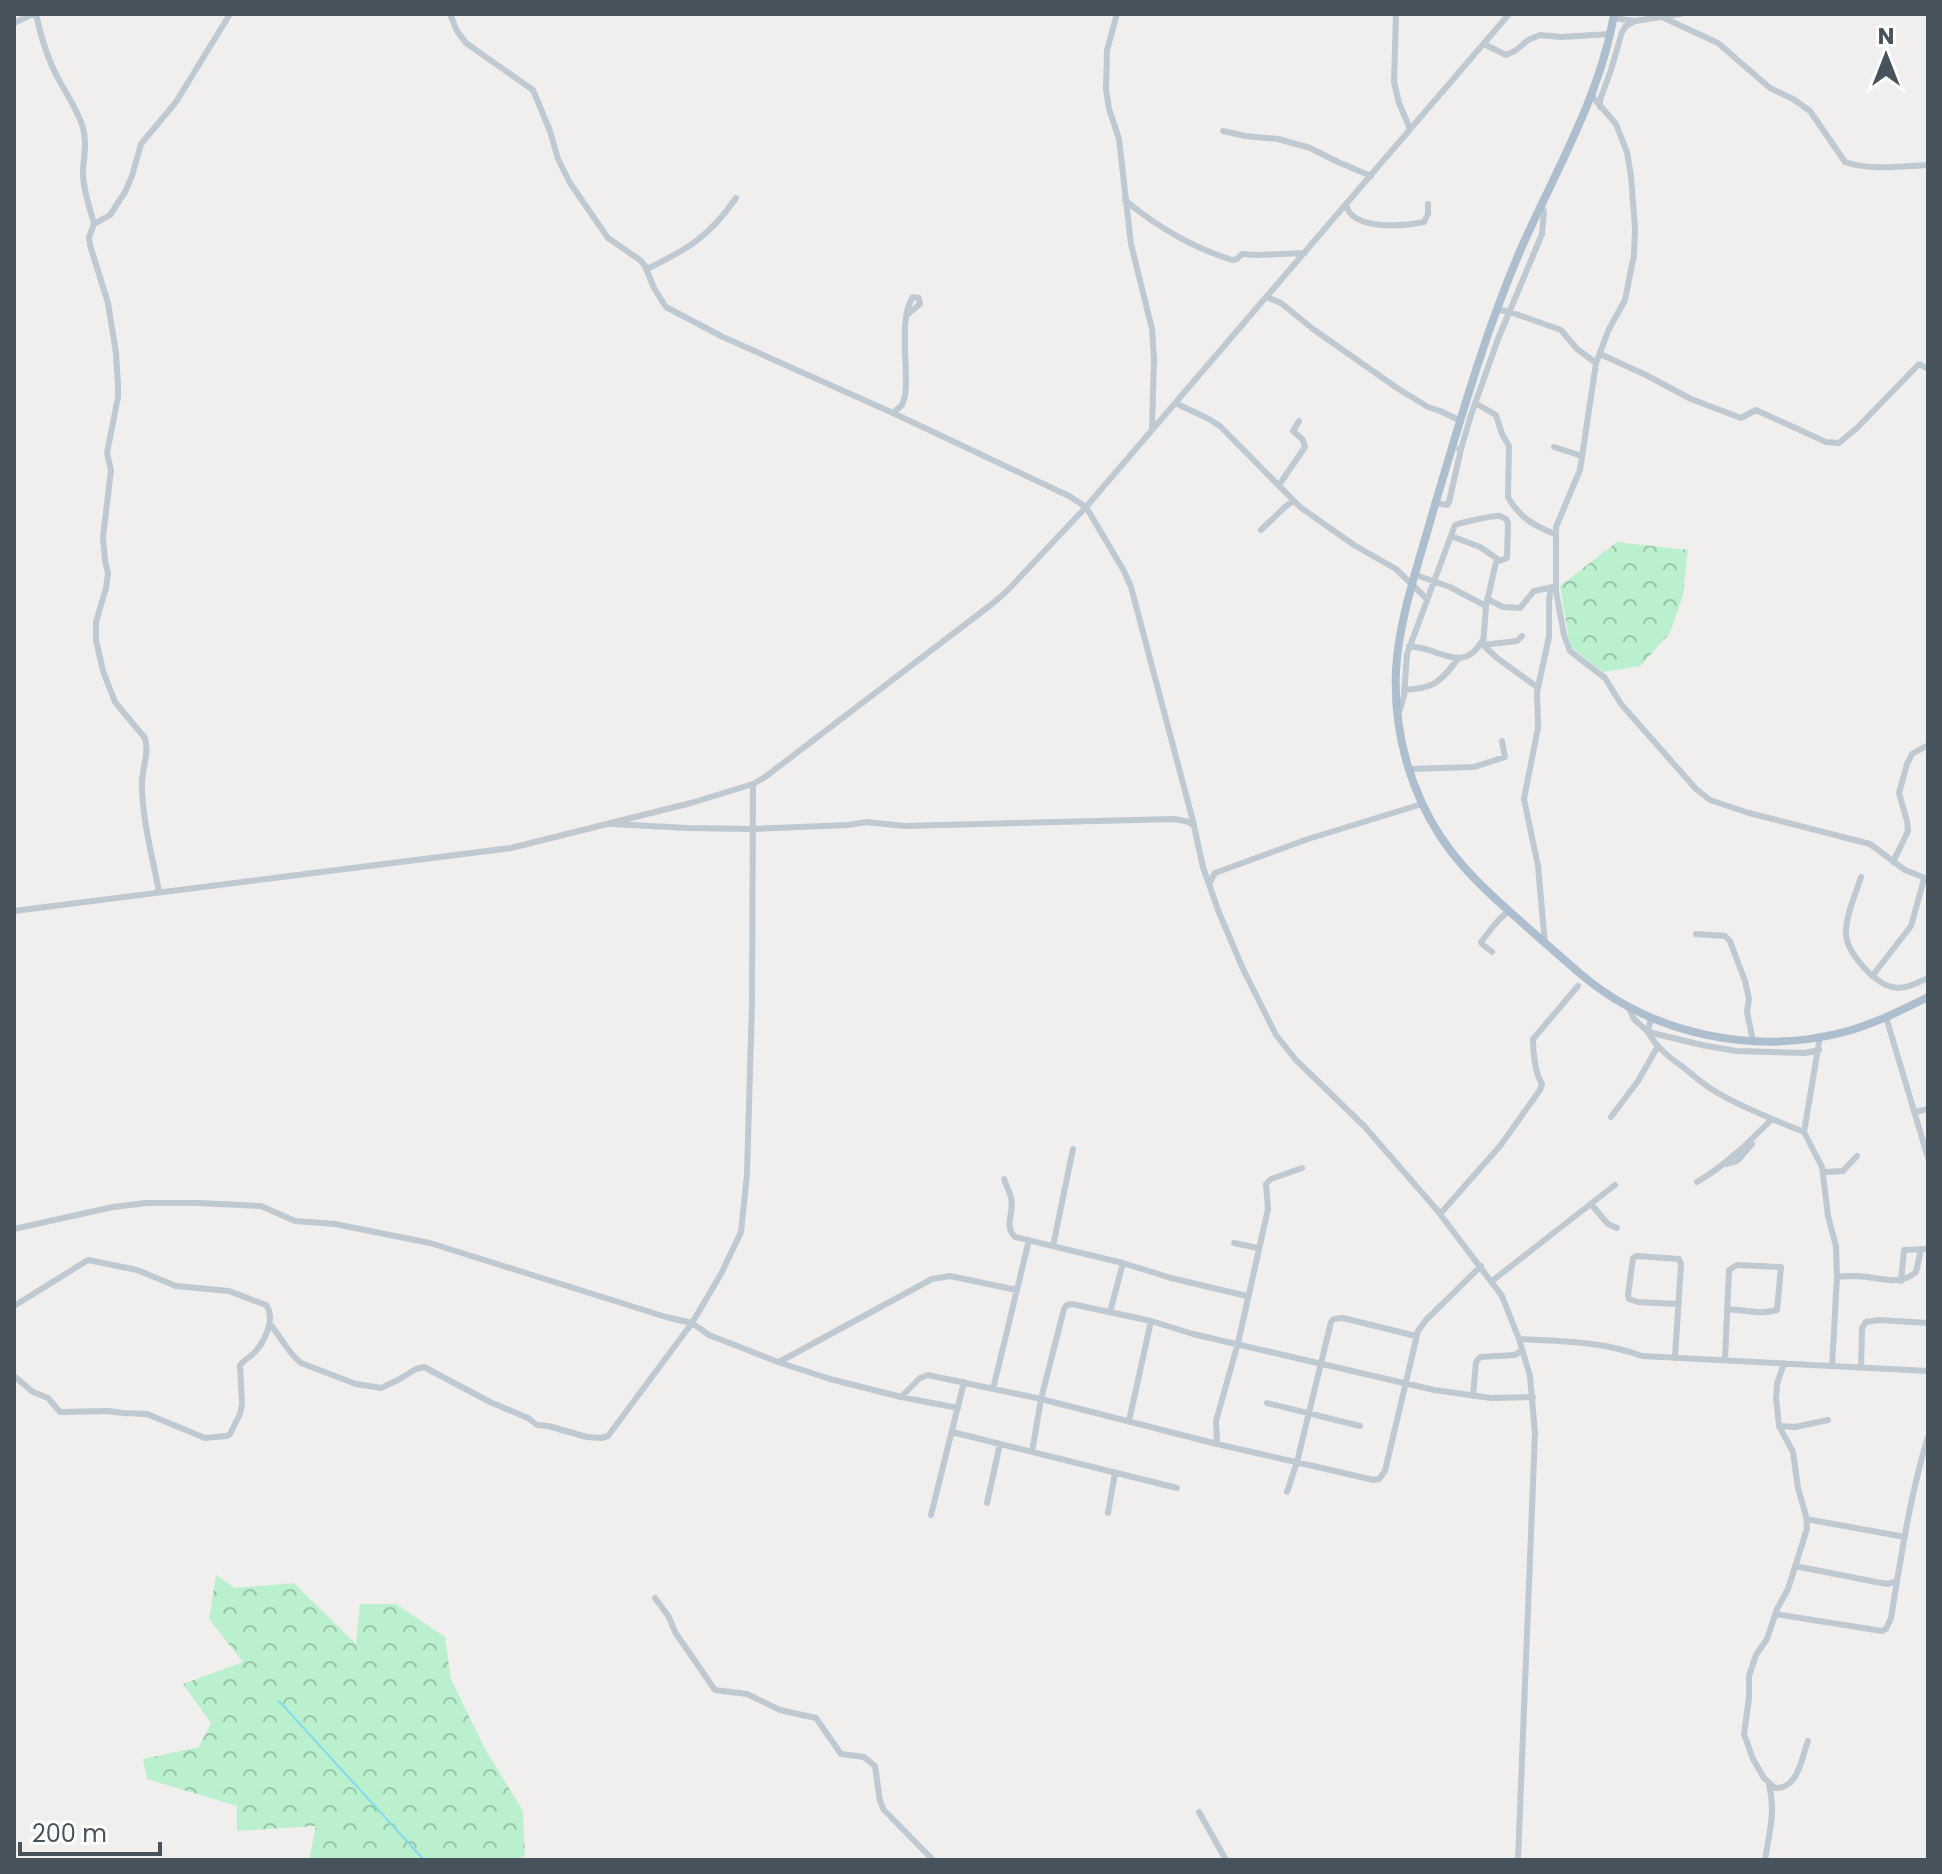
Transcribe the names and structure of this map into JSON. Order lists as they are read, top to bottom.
{
  "scale_bar": "200 m",
  "north": "top"
}
